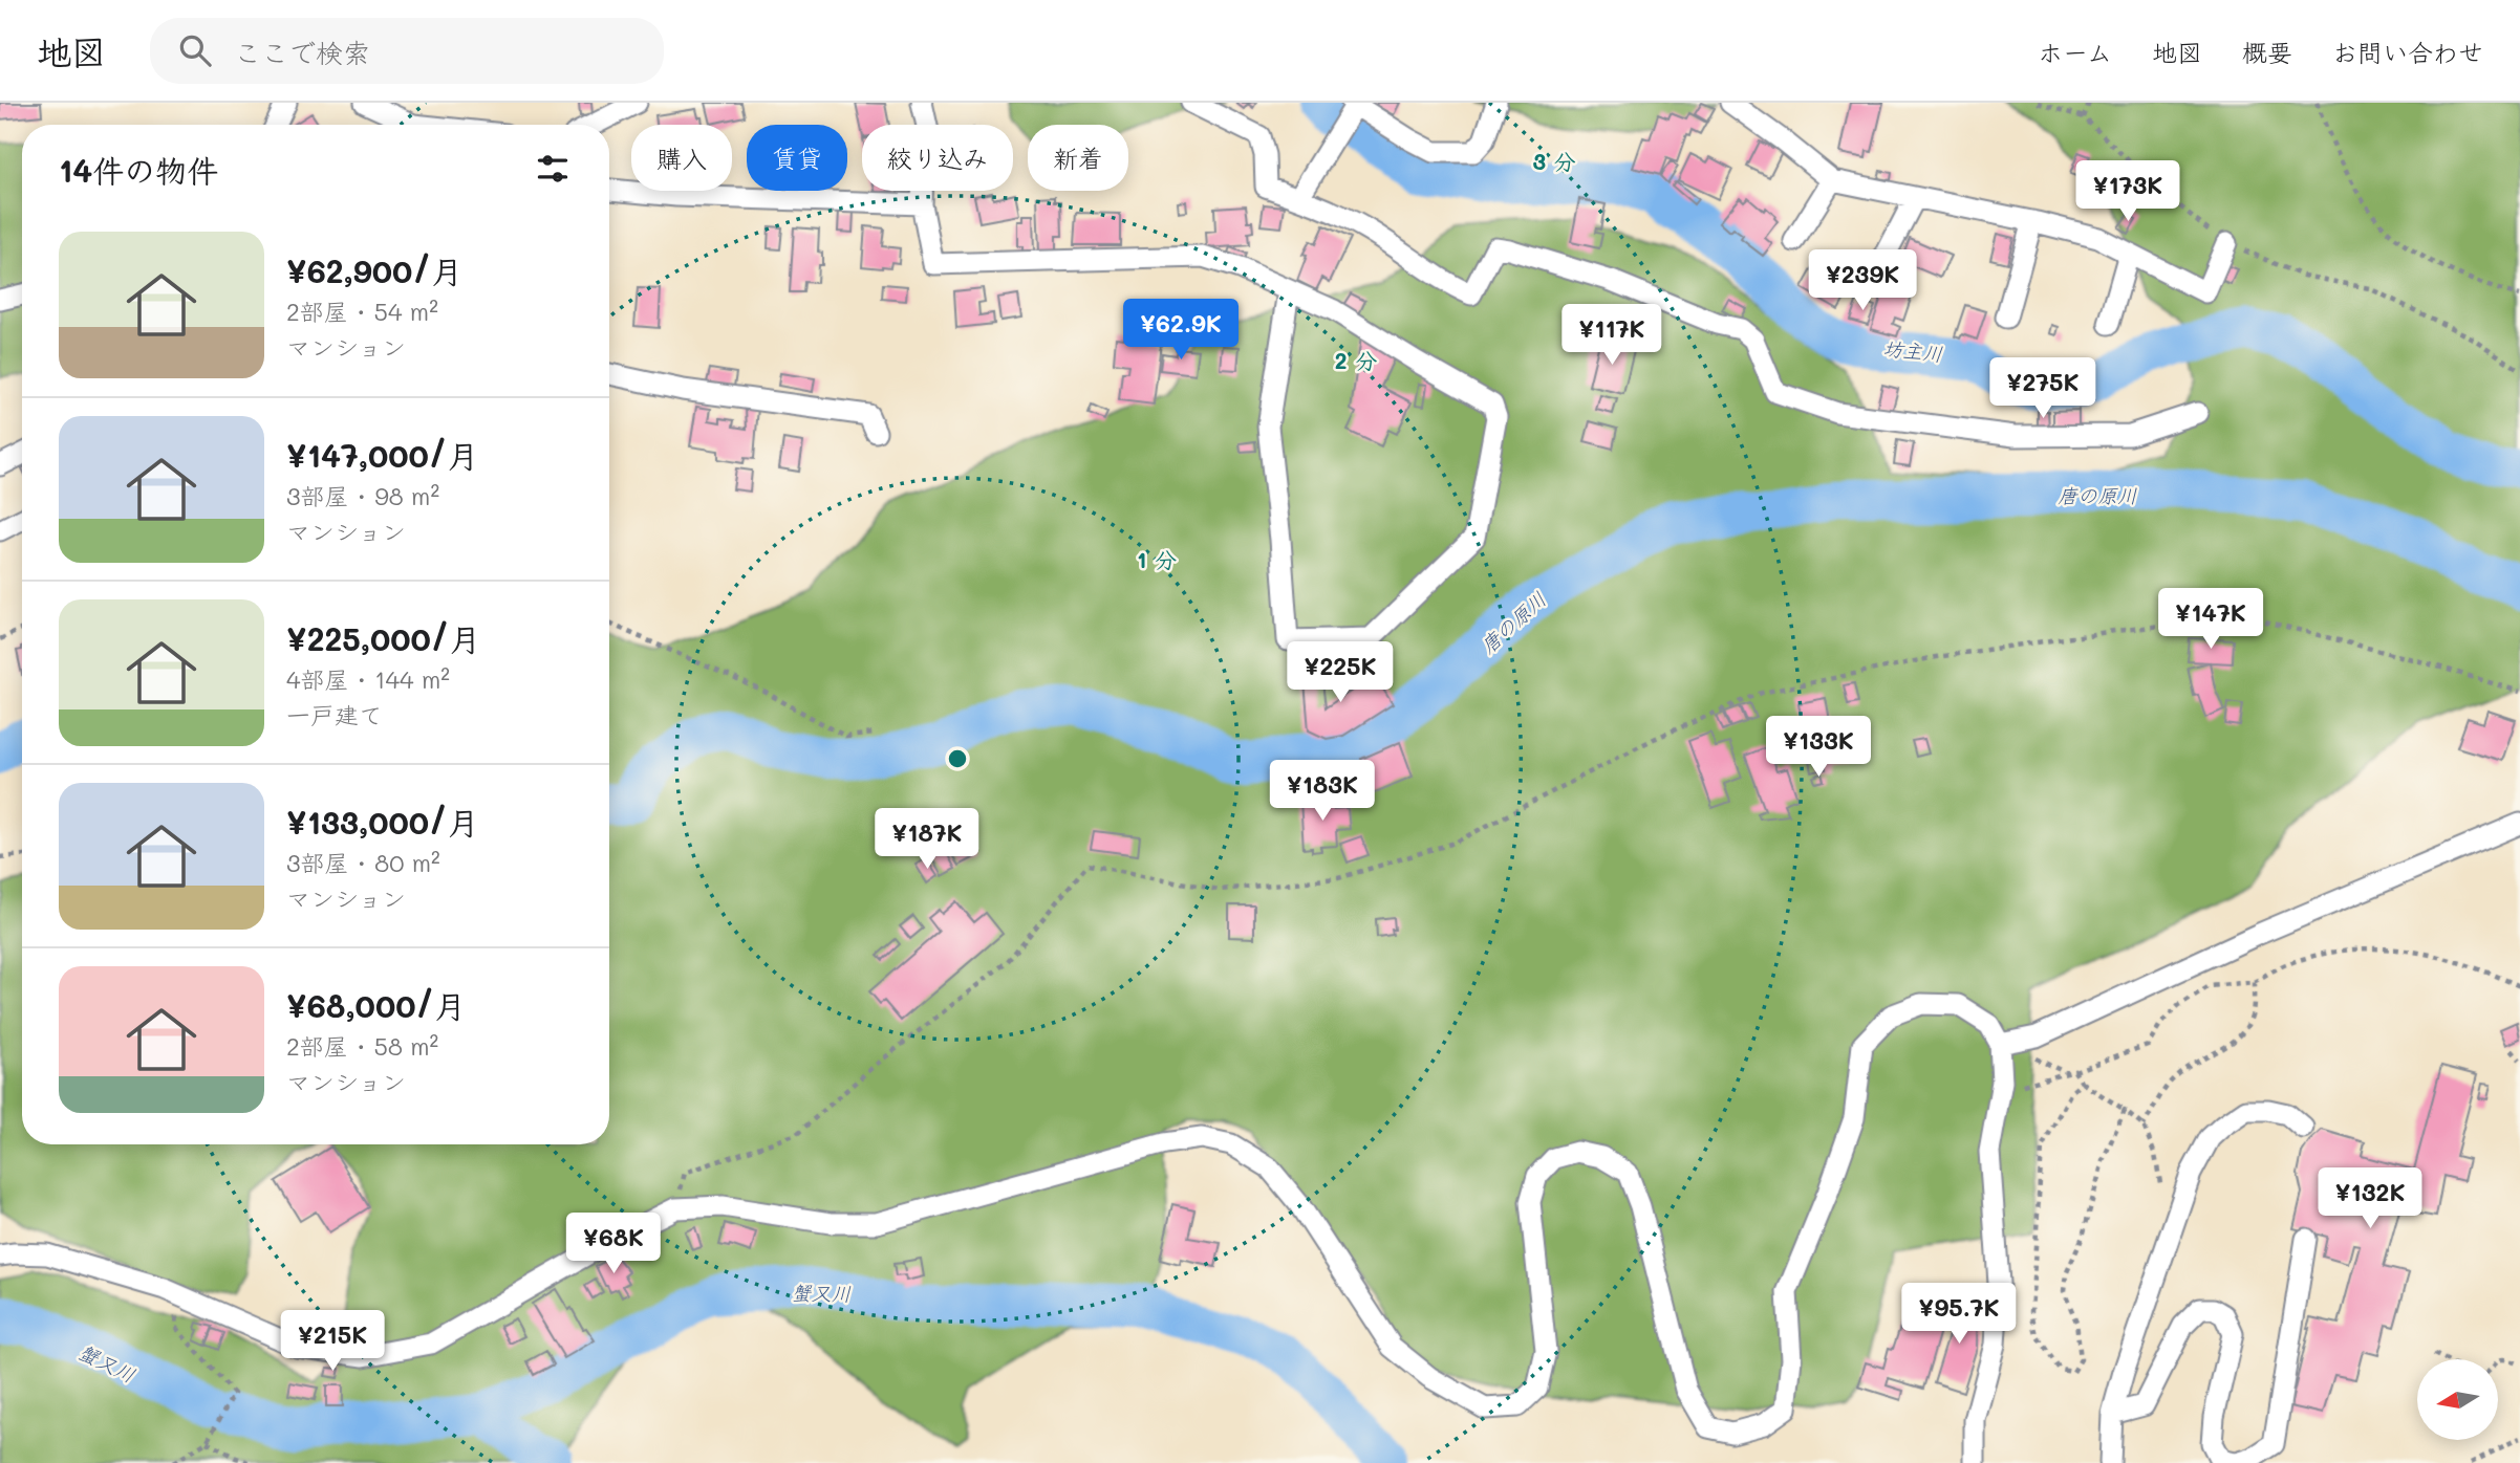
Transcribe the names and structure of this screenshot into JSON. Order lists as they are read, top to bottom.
{
  "water": ["坊主川", "唐の原川", "蟹又川"],
  "north": "left",
  "page": {
    "header": "地図",
    "search": "ここで検索",
    "nav": [
      "ホーム",
      "地図",
      "概要",
      "お問い合わせ"
    ],
    "chip": [
      "購入",
      "賃貸",
      "絞り込み",
      "新着"
    ],
    "heading": "14件の物件",
    "price": [
      "¥173K",
      "¥239K",
      "¥62.9K",
      "¥117K",
      "¥275K",
      "¥147K",
      "¥225K",
      "¥133K",
      "¥183K",
      "¥187K",
      "¥132K",
      "¥68K",
      "¥95.7K",
      "¥215K"
    ],
    "list": [
      {
        "name": "¥62,900/月",
        "note": "2部屋 · 54 m² · マンション"
      },
      {
        "name": "¥147,000/月",
        "note": "3部屋 · 98 m² · マンション"
      },
      {
        "name": "¥225,000/月",
        "note": "4部屋 · 144 m² · 一戸建て"
      },
      {
        "name": "¥133,000/月",
        "note": "3部屋 · 80 m² · マンション"
      },
      {
        "name": "¥68,000/月",
        "note": "2部屋 · 58 m² · マンション"
      }
    ]
  },
  "rings": ["3 分", "2 分", "1 分"]
}
